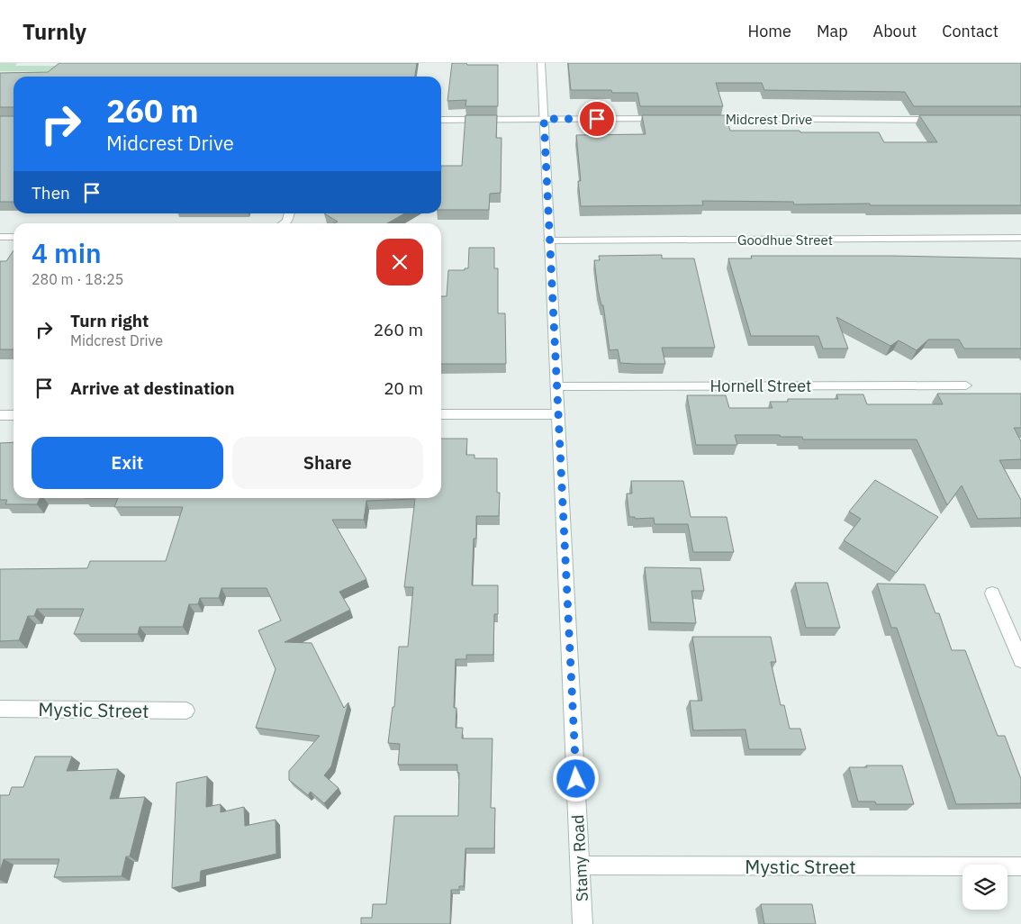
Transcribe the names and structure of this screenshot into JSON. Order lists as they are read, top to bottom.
{
  "streets": {
    "street": [
      "Midcrest Drive",
      "Goodhue Street",
      "Mystic Street",
      "Stamy Road"
    ],
    "lane": ["Hornell Street"]
  },
  "crossings": [
    ["Goodhue Street", "Stamy Road"],
    ["Hornell Street", "Stamy Road"],
    ["Mystic Street", "Stamy Road"]
  ],
  "page": {
    "header": "Turnly",
    "nav": [
      "Home",
      "Map",
      "About",
      "Contact"
    ],
    "turn": ["260 m", "Midcrest Drive"],
    "then": "Then",
    "heading": ["4 min", "280 m · 18:25"],
    "list": [
      {
        "name": "Turn right",
        "note": "Midcrest Drive",
        "value": "260 m"
      },
      {
        "name": "Arrive at destination",
        "value": "20 m"
      }
    ],
    "buttons": ["Exit", "Share"]
  }
}
